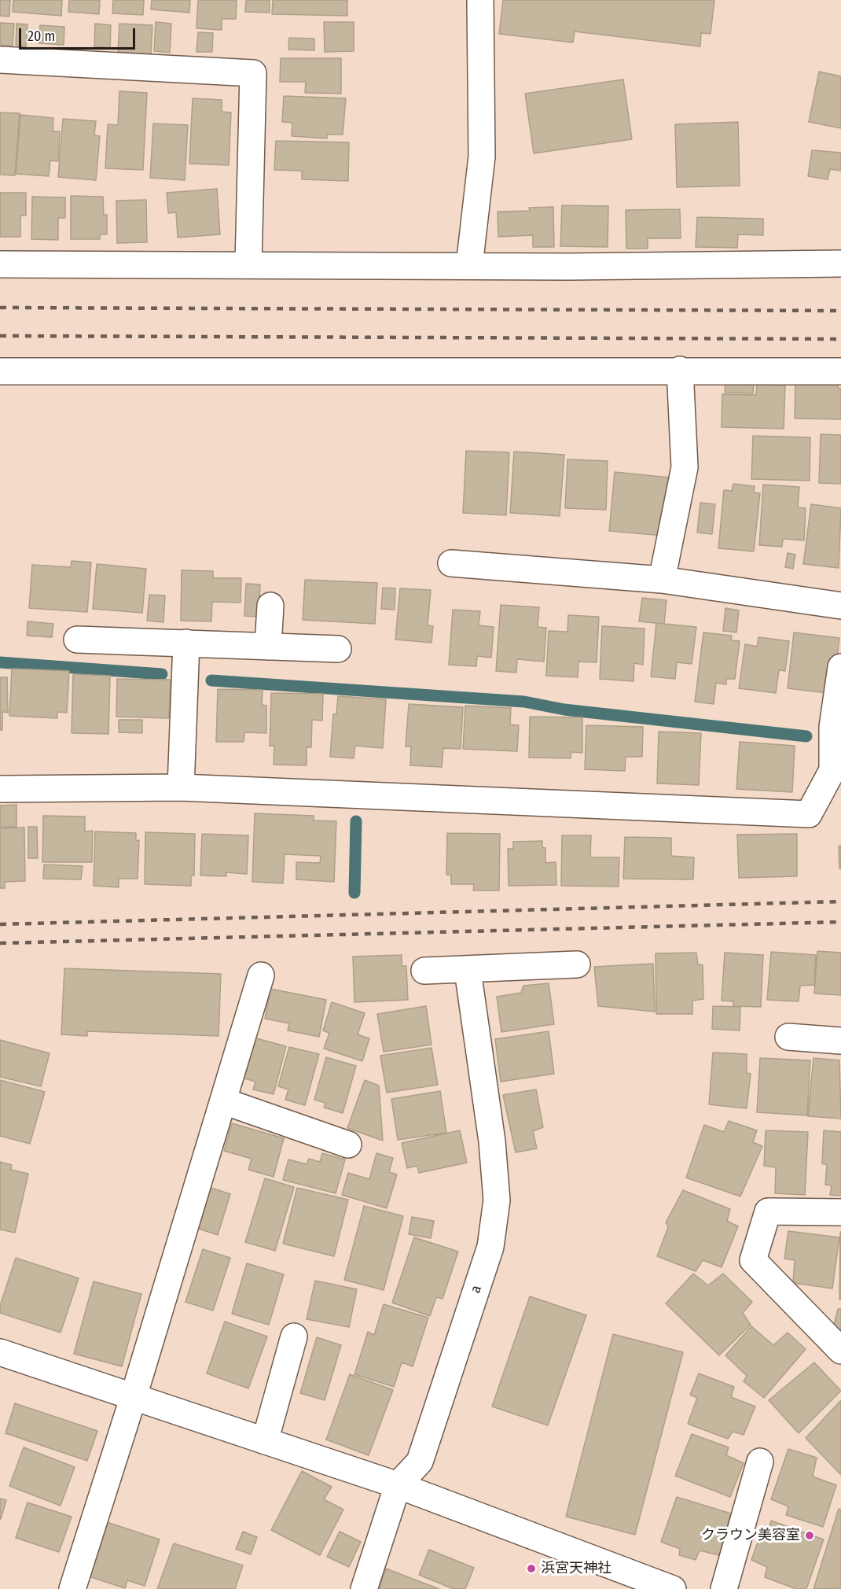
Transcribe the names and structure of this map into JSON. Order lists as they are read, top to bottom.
{
  "streets": {
    "street": ["a"]
  },
  "places": ["クラウン美容室", "浜宮天神社"],
  "scale_bar": "20 m"
}
